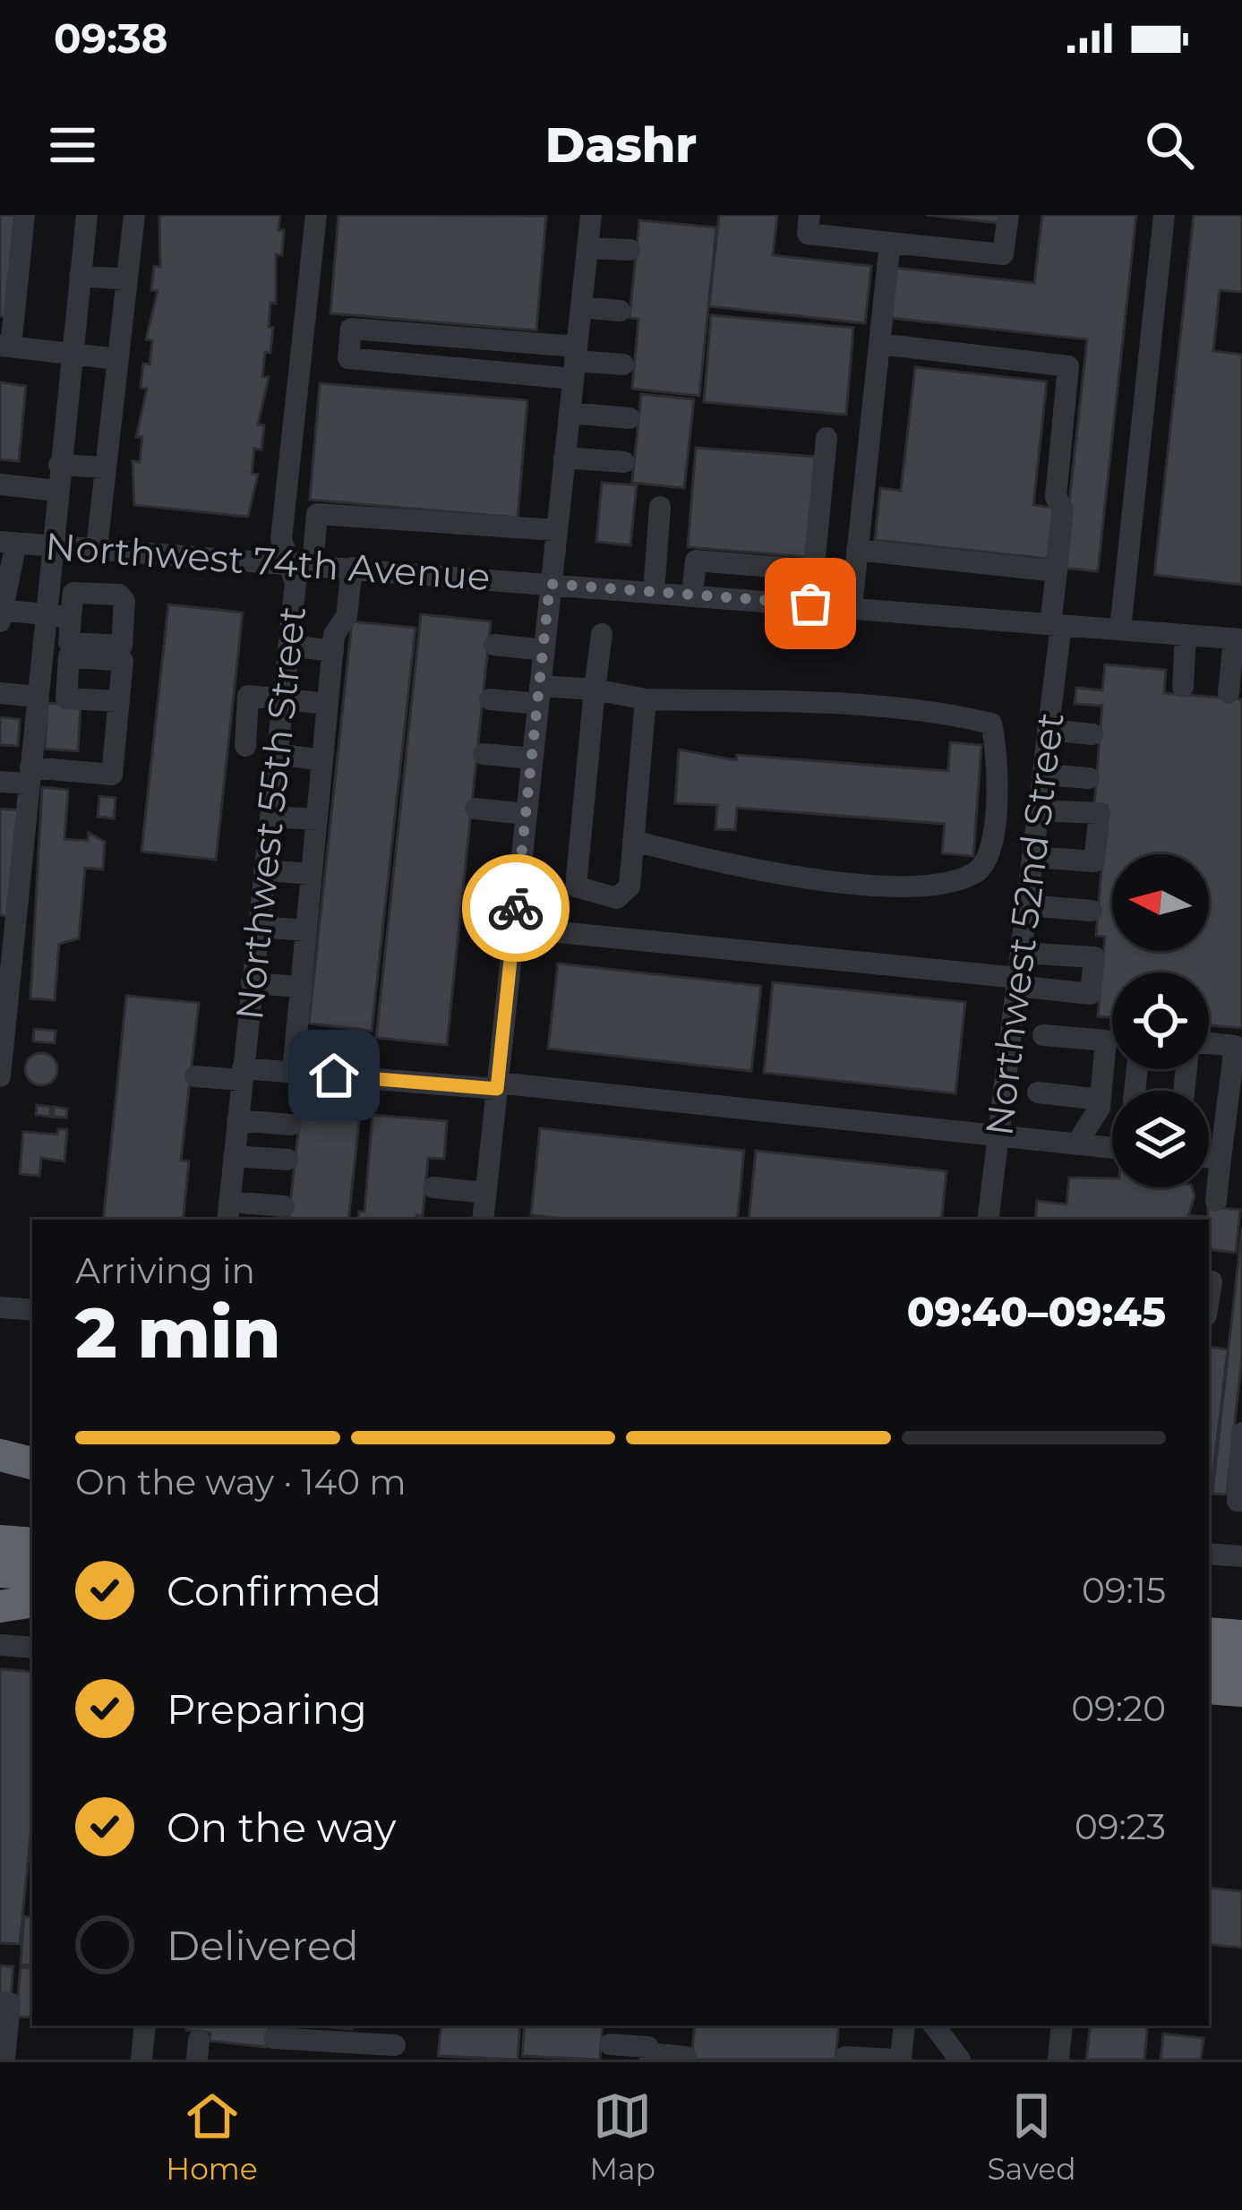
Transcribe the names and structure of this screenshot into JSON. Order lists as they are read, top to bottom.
{
  "streets": {
    "street": ["Northwest 74th Avenue", "Northwest 55th Street", "Northwest 52nd Street"]
  },
  "crossings": [
    ["Northwest 74th Avenue", "Northwest 55th Street"],
    ["Northwest 74th Avenue", "Northwest 52nd Street"]
  ],
  "north": "left",
  "page": {
    "status": "09:38",
    "header": "Dashr",
    "heading": ["2 min", "Arriving in", "09:40–09:45"],
    "bar": "On the way · 140 m",
    "list": [
      ["Confirmed", "09:15"],
      ["Preparing", "09:20"],
      ["On the way", "09:23"],
      "Delivered"
    ],
    "tabs": ["Home", "Map", "Saved"]
  }
}
